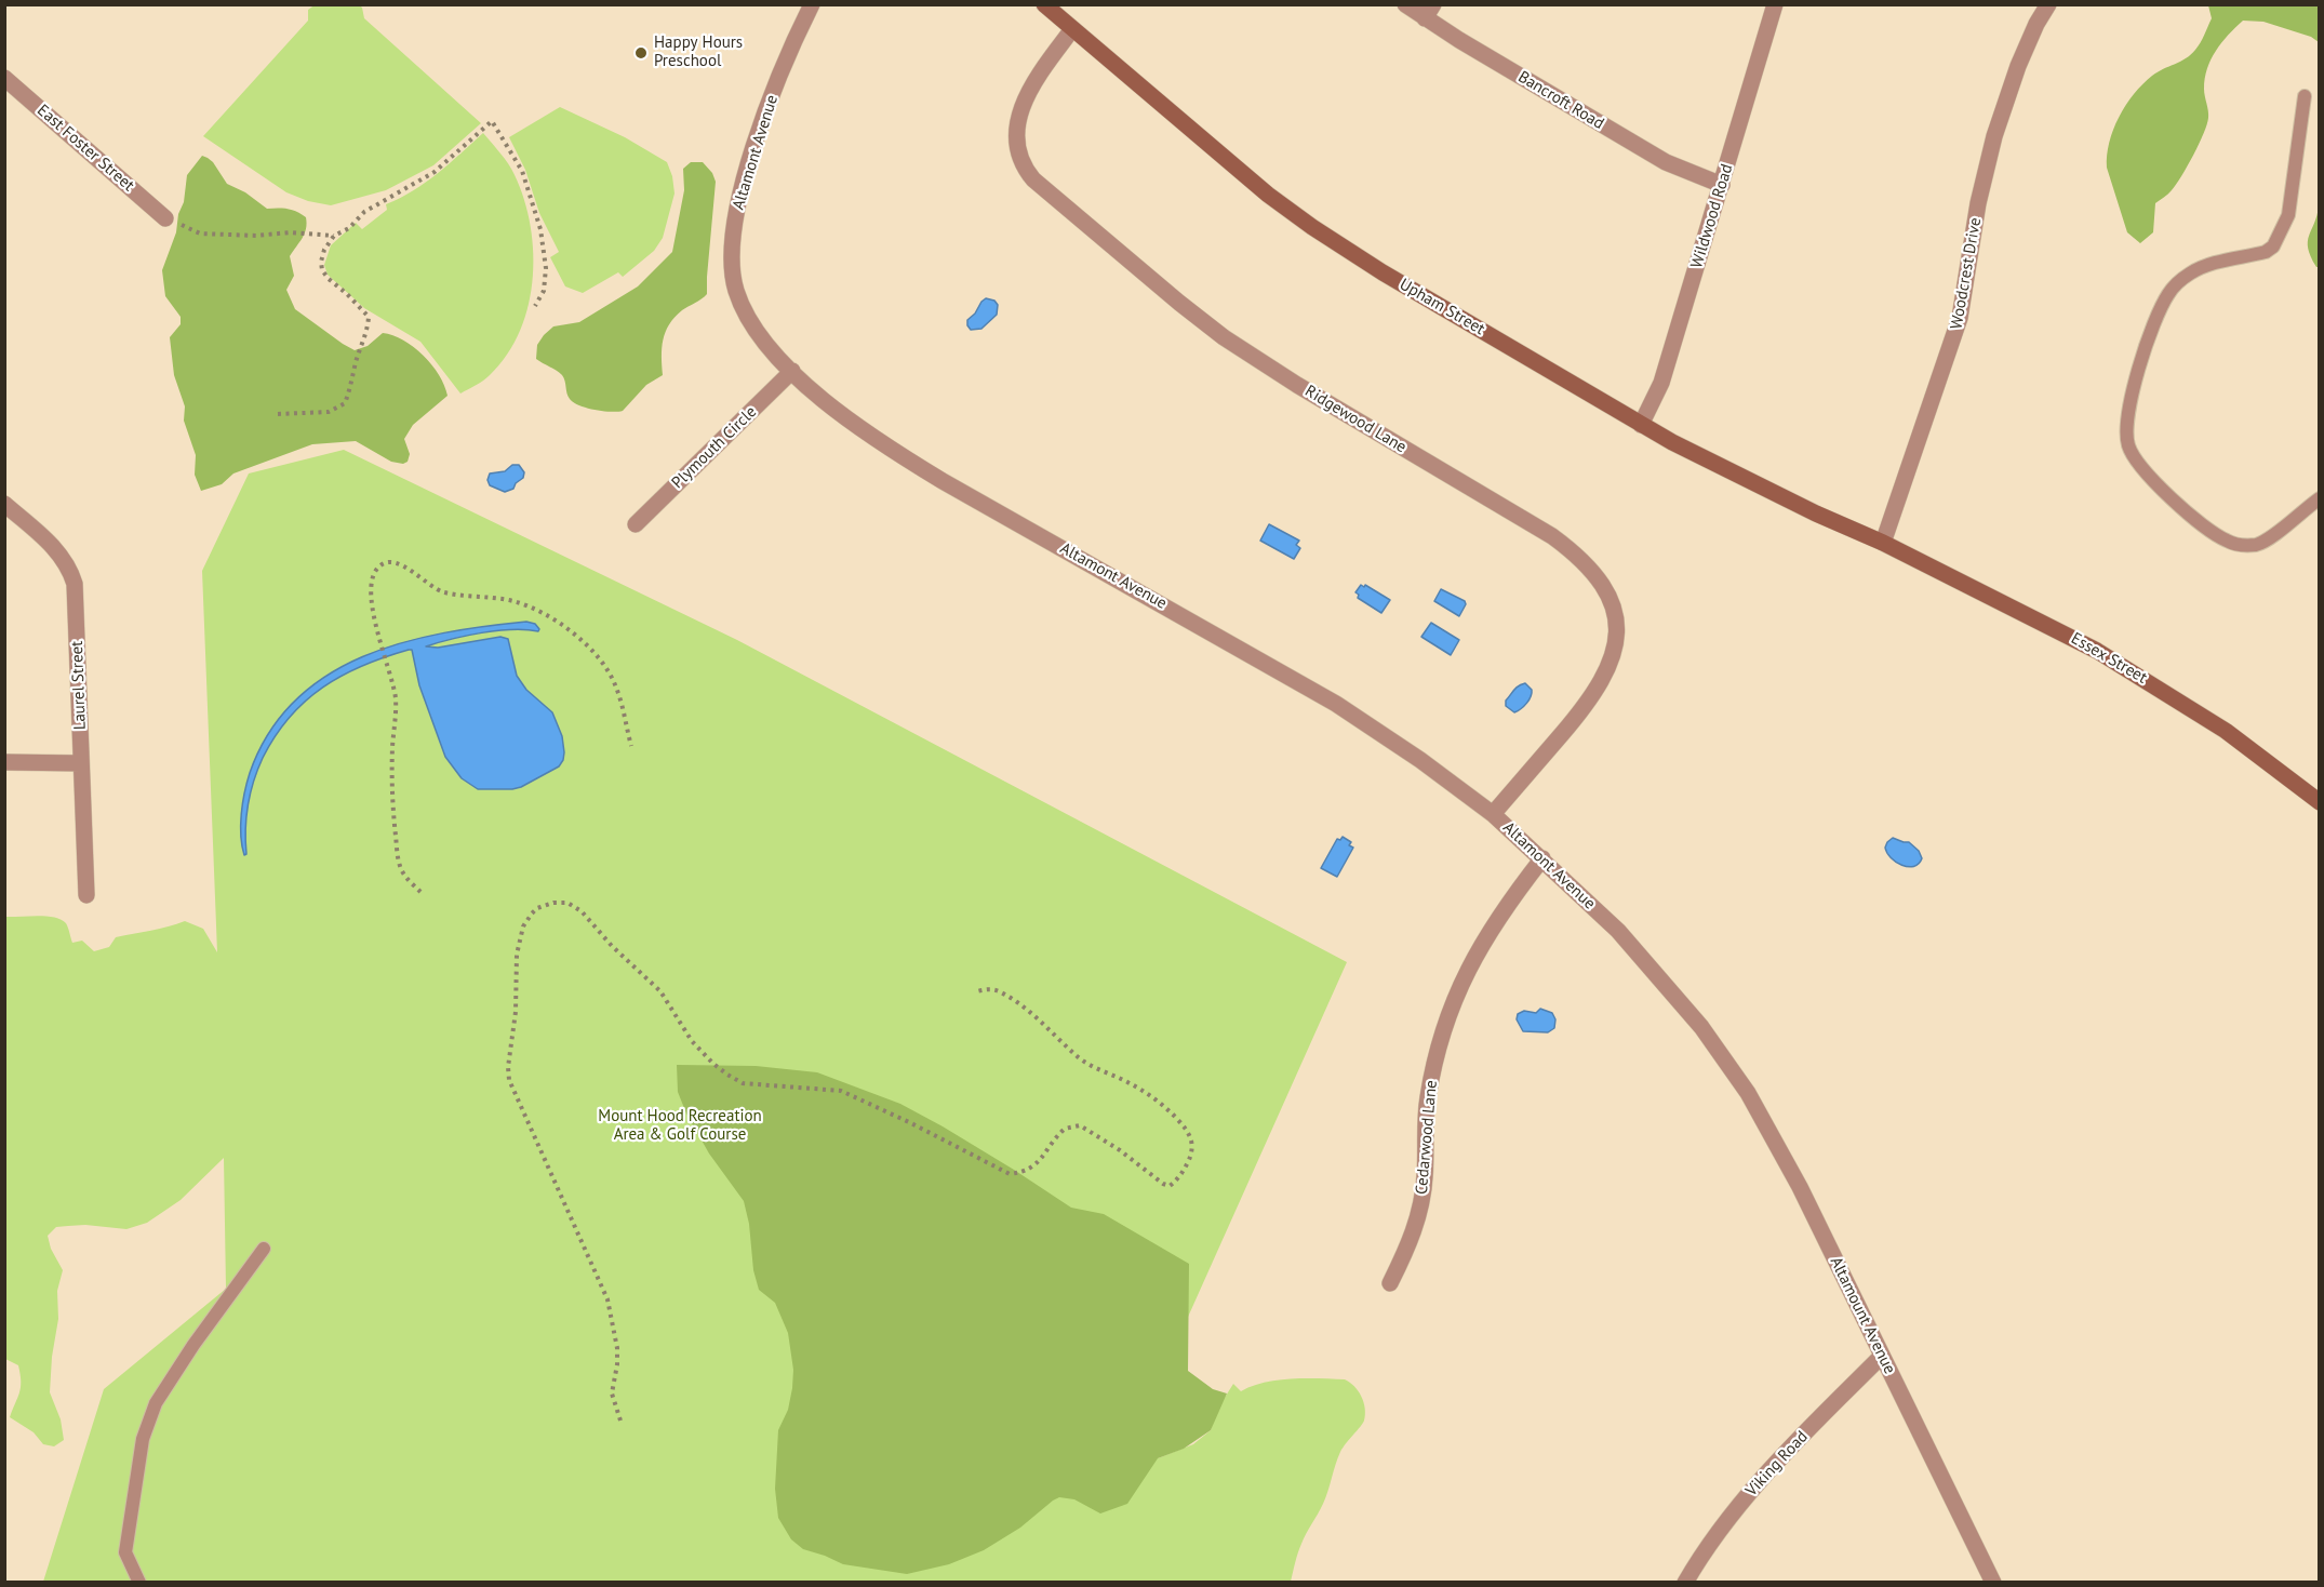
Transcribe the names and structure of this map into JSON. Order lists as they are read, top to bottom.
{
  "streets": {
    "main road": ["Upham Street", "Essex Street"],
    "street": [
      "Bancroft Road",
      "East Foster Street",
      "Altamont Avenue",
      "Wildwood Road",
      "Woodcrest Drive",
      "Ridgewood Lane",
      "Plymouth Circle",
      "Laurel Street",
      "Cedarwood Lane",
      "Altamount Avenue",
      "Viking Road"
    ]
  },
  "crossings": [
    ["Bancroft Road", "Wildwood Road"],
    ["Altamont Avenue", "Ridgewood Lane"],
    ["Altamont Avenue", "Plymouth Circle"],
    ["Altamont Avenue", "Cedarwood Lane"],
    ["Altamont Avenue", "Altamount Avenue"],
    ["Wildwood Road", "Upham Street"],
    ["Woodcrest Drive", "Upham Street"],
    ["Woodcrest Drive", "Essex Street"],
    ["Upham Street", "Ridgewood Lane"],
    ["Upham Street", "Essex Street"],
    ["Altamount Avenue", "Viking Road"]
  ],
  "parks": ["Mount Hood Recreation Area & Golf Course"],
  "places": ["Happy Hours Preschool"]
}
